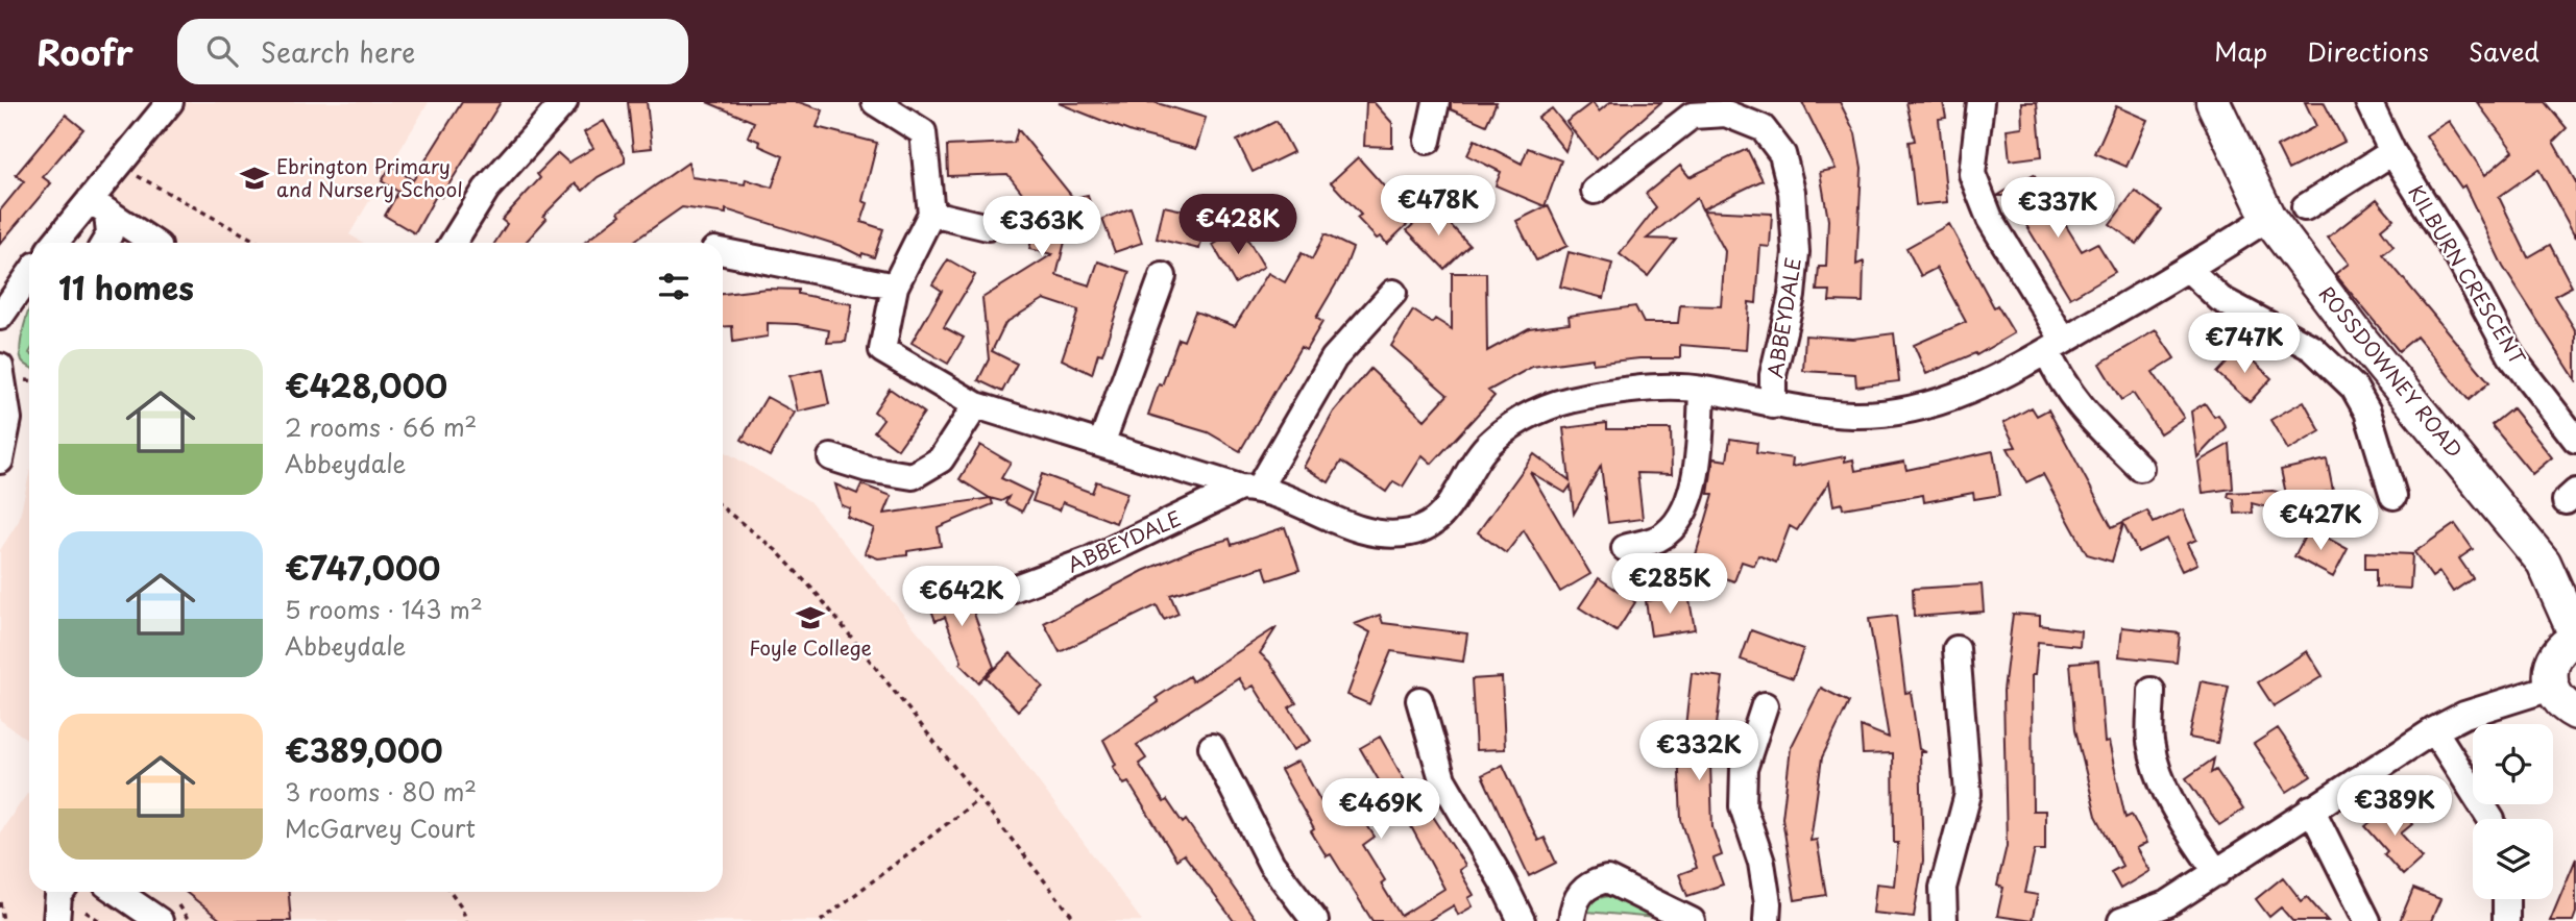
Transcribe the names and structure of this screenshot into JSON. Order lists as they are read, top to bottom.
{
  "streets": {
    "main road": ["ROSSDOWNEY ROAD"],
    "street": ["KILBURN CRESCENT", "ABBEYDALE"]
  },
  "crossings": [
    ["ABBEYDALE", "ROSSDOWNEY ROAD"]
  ],
  "places": {
    "school or university": ["Ebrington Primary and Nursery School", "Foyle College"]
  },
  "page": {
    "header": "Roofr",
    "search": "Search here",
    "nav": ["Map", "Directions", "Saved"],
    "price": [
      "€478K",
      "€337K",
      "€428K",
      "€363K",
      "€747K",
      "€427K",
      "€285K",
      "€642K",
      "€332K",
      "€389K",
      "€469K"
    ],
    "heading": "11 homes",
    "list": [
      {
        "name": "€428,000",
        "note": "2 rooms · 66 m² · Abbeydale"
      },
      {
        "name": "€747,000",
        "note": "5 rooms · 143 m² · Abbeydale"
      },
      {
        "name": "€389,000",
        "note": "3 rooms · 80 m² · McGarvey Court"
      }
    ]
  }
}
